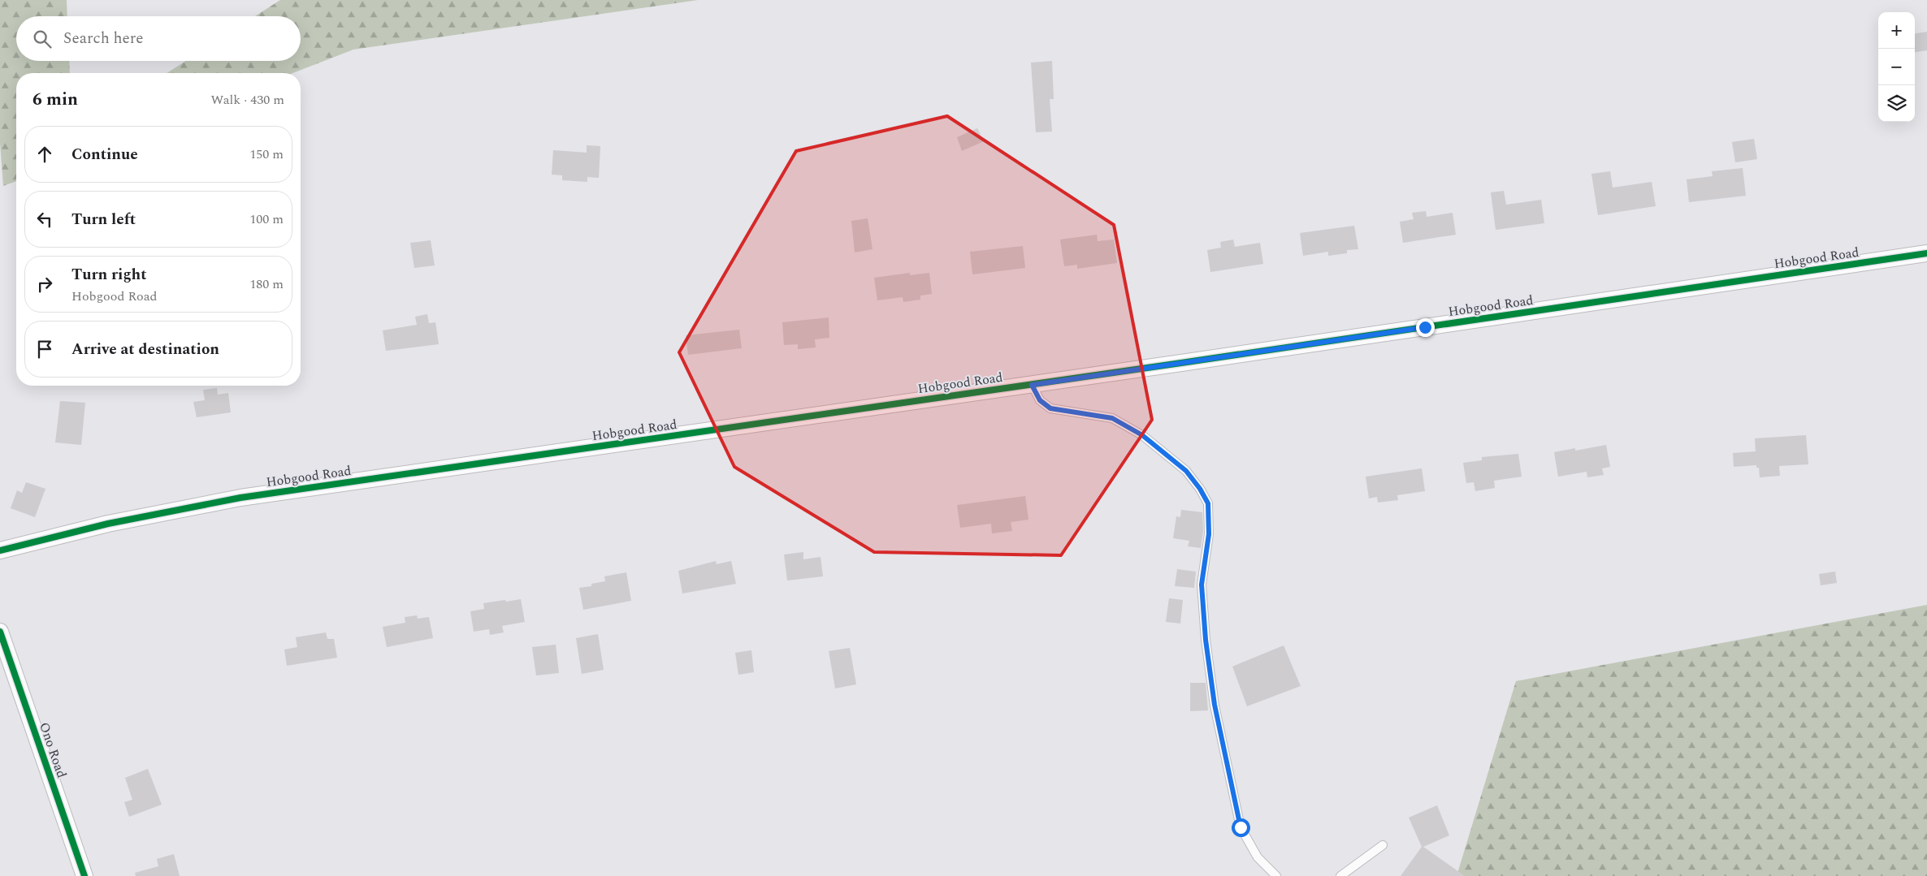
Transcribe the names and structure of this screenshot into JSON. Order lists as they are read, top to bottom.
{
  "streets": {
    "street": ["Hobgood Road", "Ono Road"]
  },
  "page": {
    "map_buttons": ["+", "−"],
    "search": "Search here",
    "heading": ["6 min", "Walk · 430 m"],
    "list": [
      ["Continue", "150 m"],
      ["Turn left", "100 m"],
      ["Turn right", "Hobgood Road", "180 m"],
      "Arrive at destination"
    ]
  }
}
